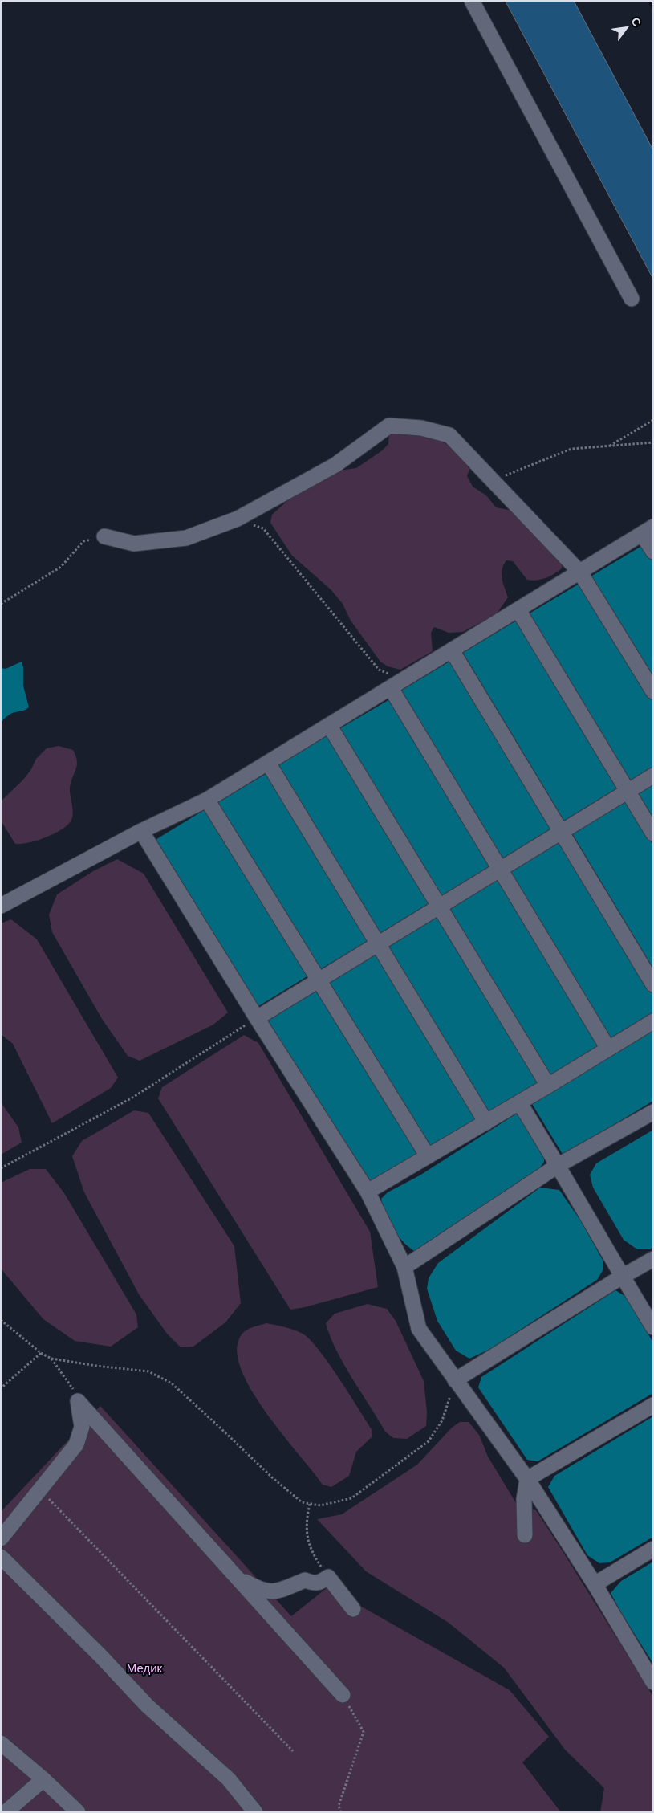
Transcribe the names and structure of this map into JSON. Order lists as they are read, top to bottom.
{
  "parks": ["Медик"],
  "north": "top right"
}
